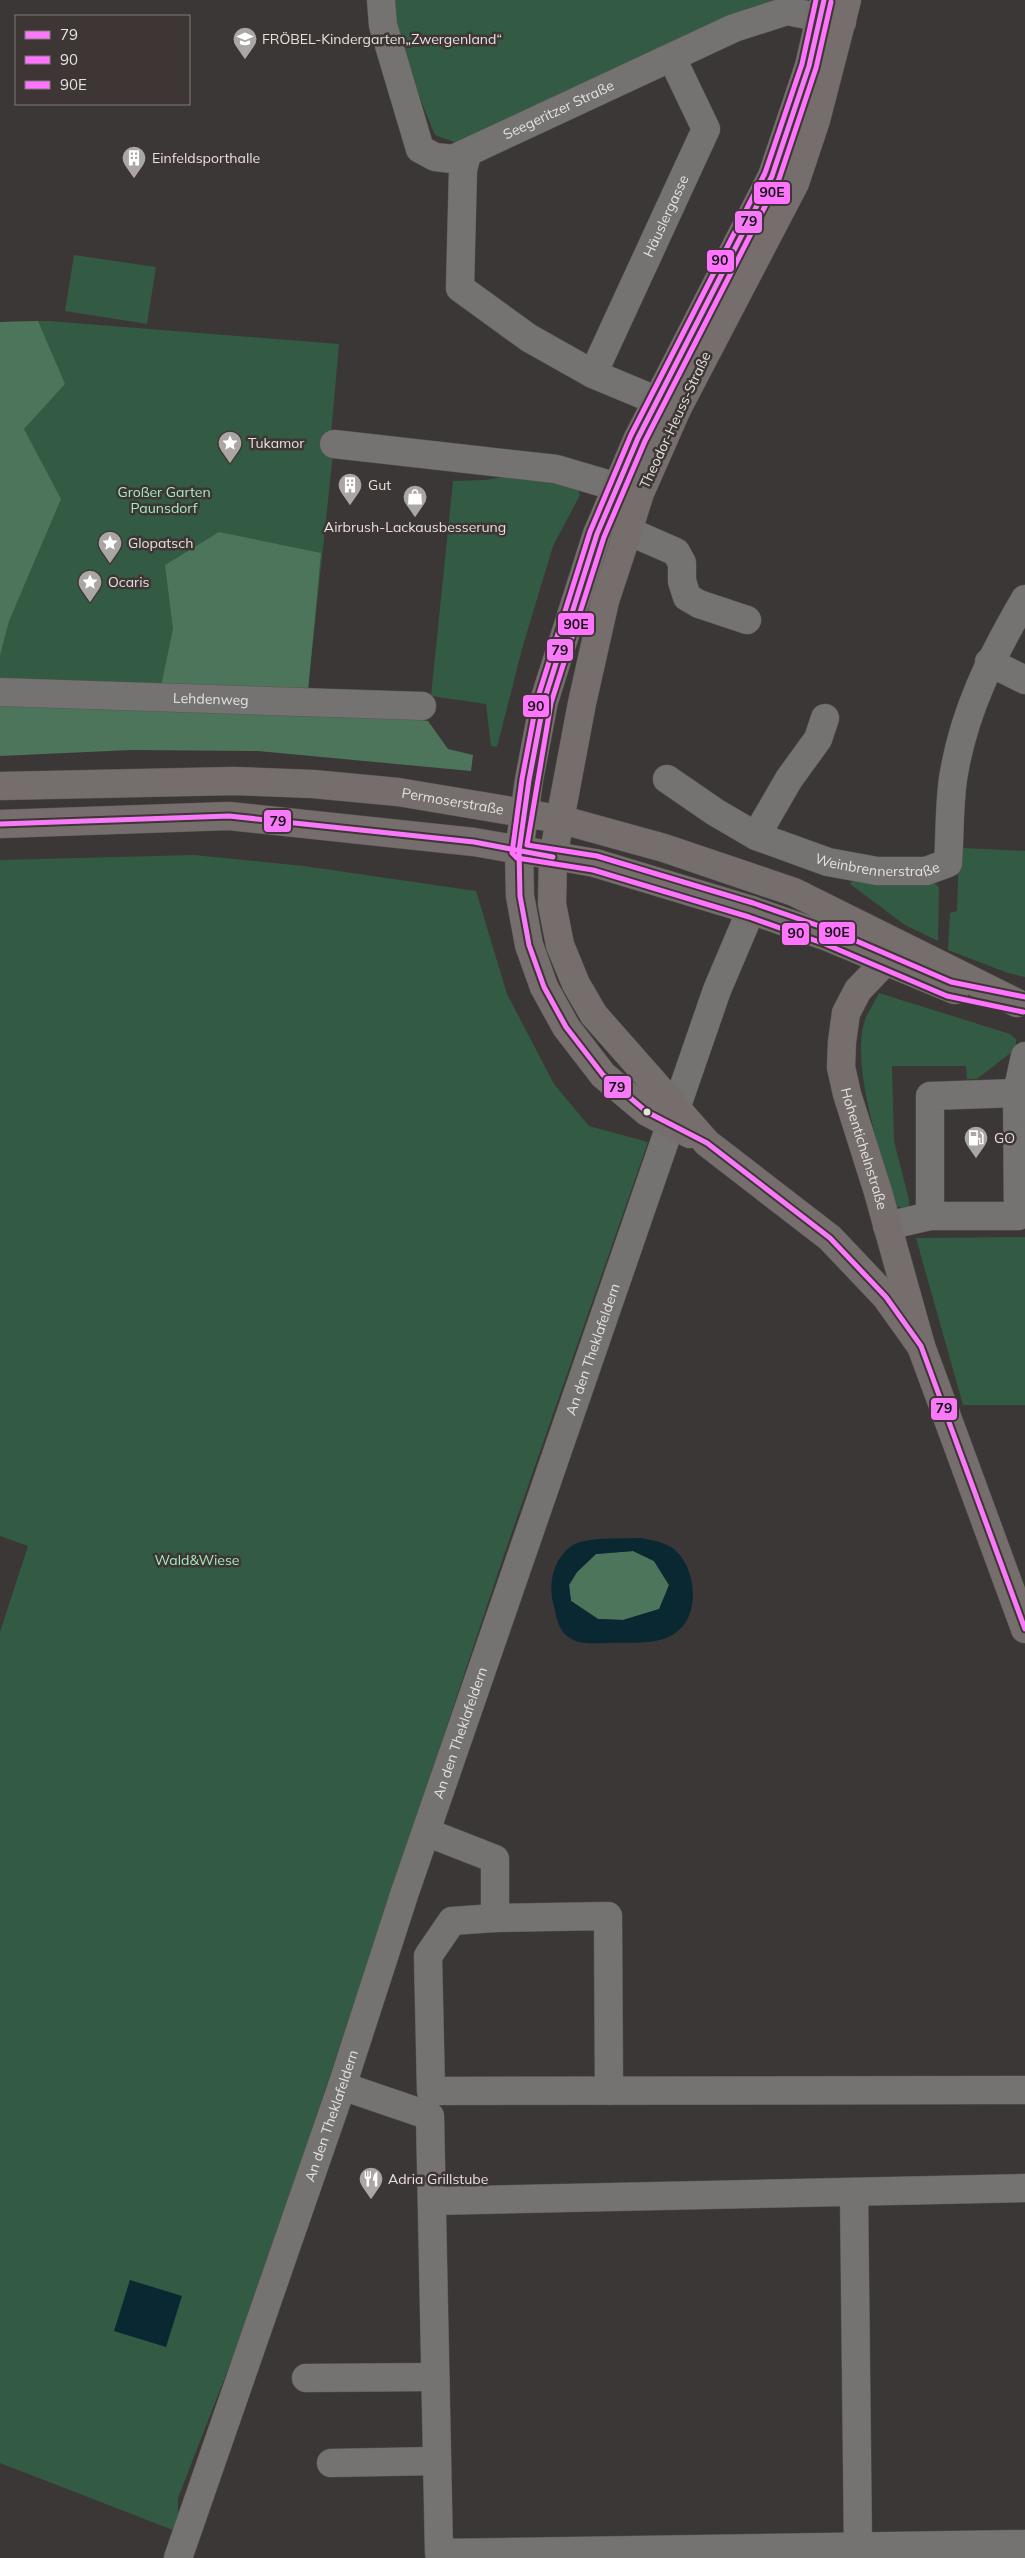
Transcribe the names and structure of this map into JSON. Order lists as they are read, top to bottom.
{
  "streets": {
    "main road": ["Theodor-Heuss-Straße", "Permoserstraße", "Hohentichelnstraße"],
    "street": [
      "Seegeritzer Straße",
      "Häuslergasse",
      "Lehdenweg",
      "Weinbrennerstraße",
      "An den Theklafeldern"
    ]
  },
  "crossings": [
    ["Seegeritzer Straße", "Häuslergasse"],
    ["Seegeritzer Straße", "Theodor-Heuss-Straße"],
    ["Theodor-Heuss-Straße", "Permoserstraße"],
    ["Theodor-Heuss-Straße", "Hohentichelnstraße"],
    ["Permoserstraße", "Hohentichelnstraße"],
    ["Permoserstraße", "An den Theklafeldern"],
    ["Hohentichelnstraße", "An den Theklafeldern"]
  ],
  "parks": ["Großer Garten Paunsdorf", "Wald&Wiese"],
  "places": {
    "school or university": ["FRÖBEL-Kindergarten„Zwergenland“"],
    "building": ["Einfeldsporthalle", "Gut"],
    "place": ["Tukamor", "Glopatsch", "Ocaris"],
    "shop": ["Airbrush-Lackausbesserung"],
    "fuel station": ["GO"],
    "restaurant": ["Adria Grillstube"]
  },
  "lines": ["transit line 79", "transit line 90", "transit line 90E"],
  "legend": ["79", "90", "90E"]
}
